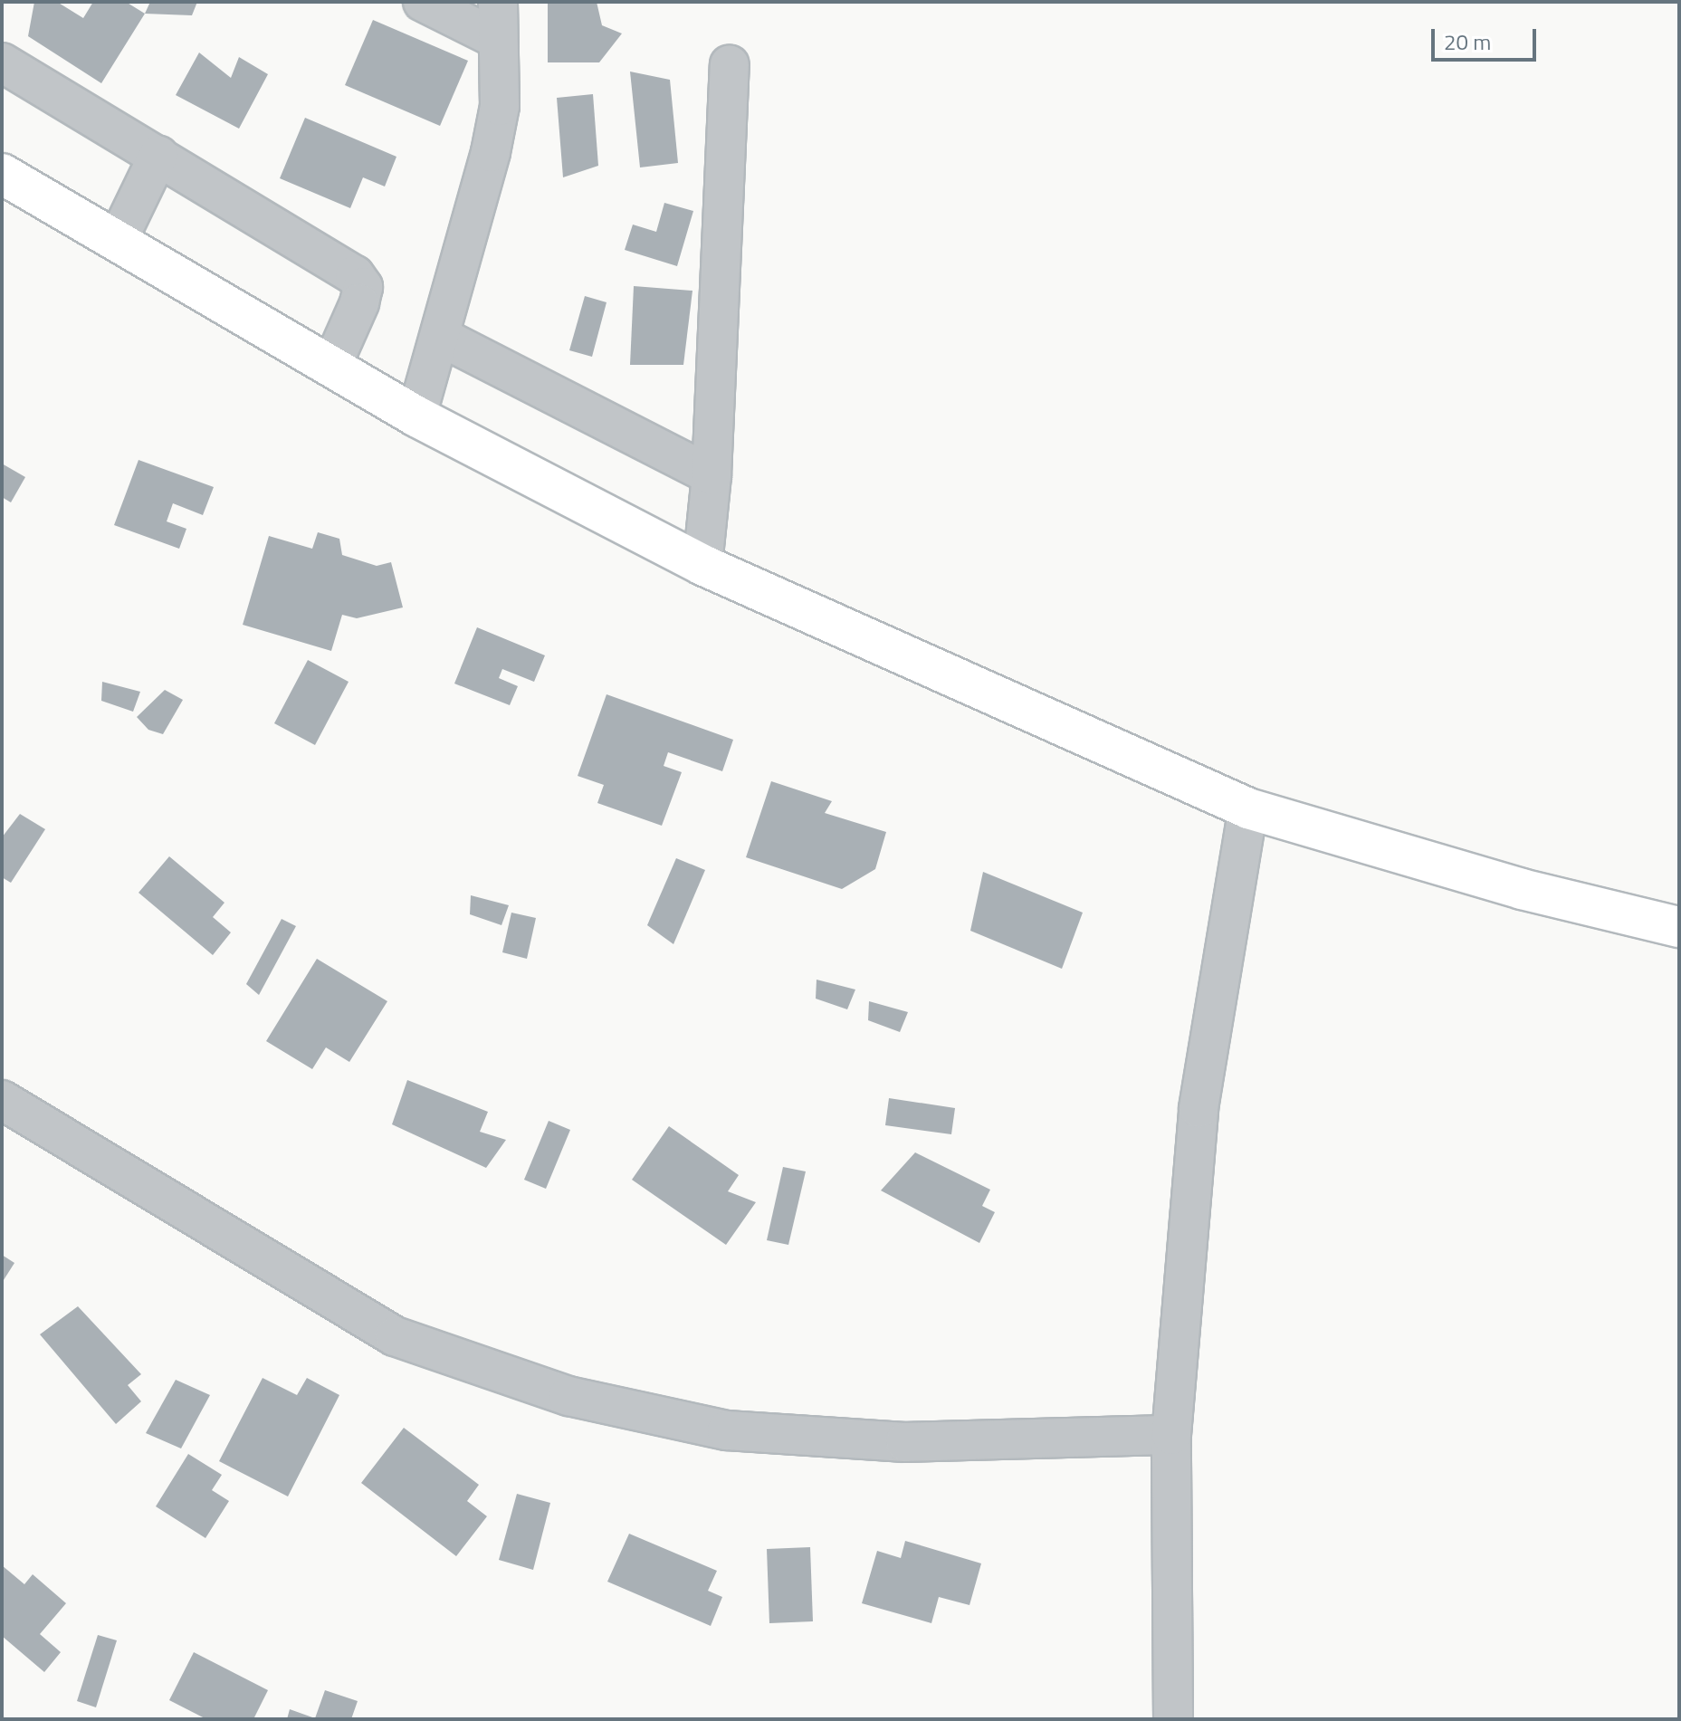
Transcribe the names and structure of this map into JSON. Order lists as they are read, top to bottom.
{
  "scale_bar": "20 m"
}
